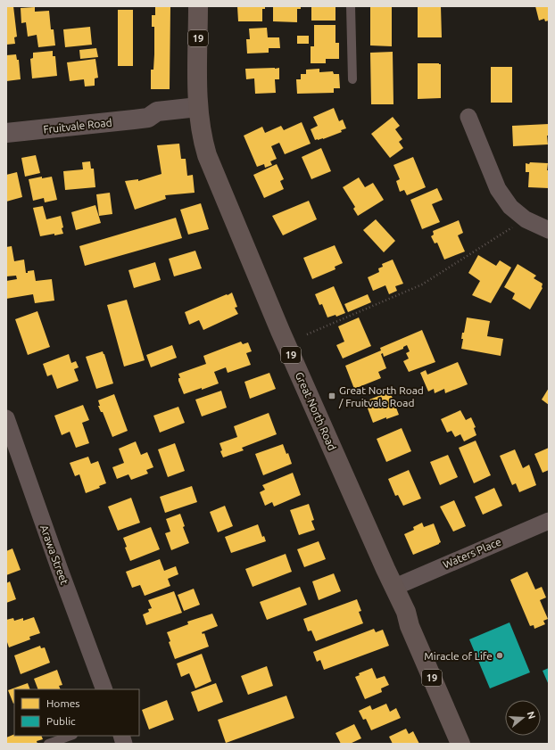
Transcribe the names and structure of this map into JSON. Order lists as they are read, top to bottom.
{
  "streets": {
    "main road": ["19", "Great North Road"],
    "street": ["Fruitvale Road", "Waters Place", "Arawa Street"]
  },
  "crossings": [
    ["Fruitvale Road", "Great North Road"],
    ["Great North Road", "Waters Place"]
  ],
  "places": {
    "transit": ["Great North Road / Fruitvale Road"],
    "other": ["Miracle of Life"]
  },
  "legend": ["Homes", "Public"],
  "north": "right"
}
